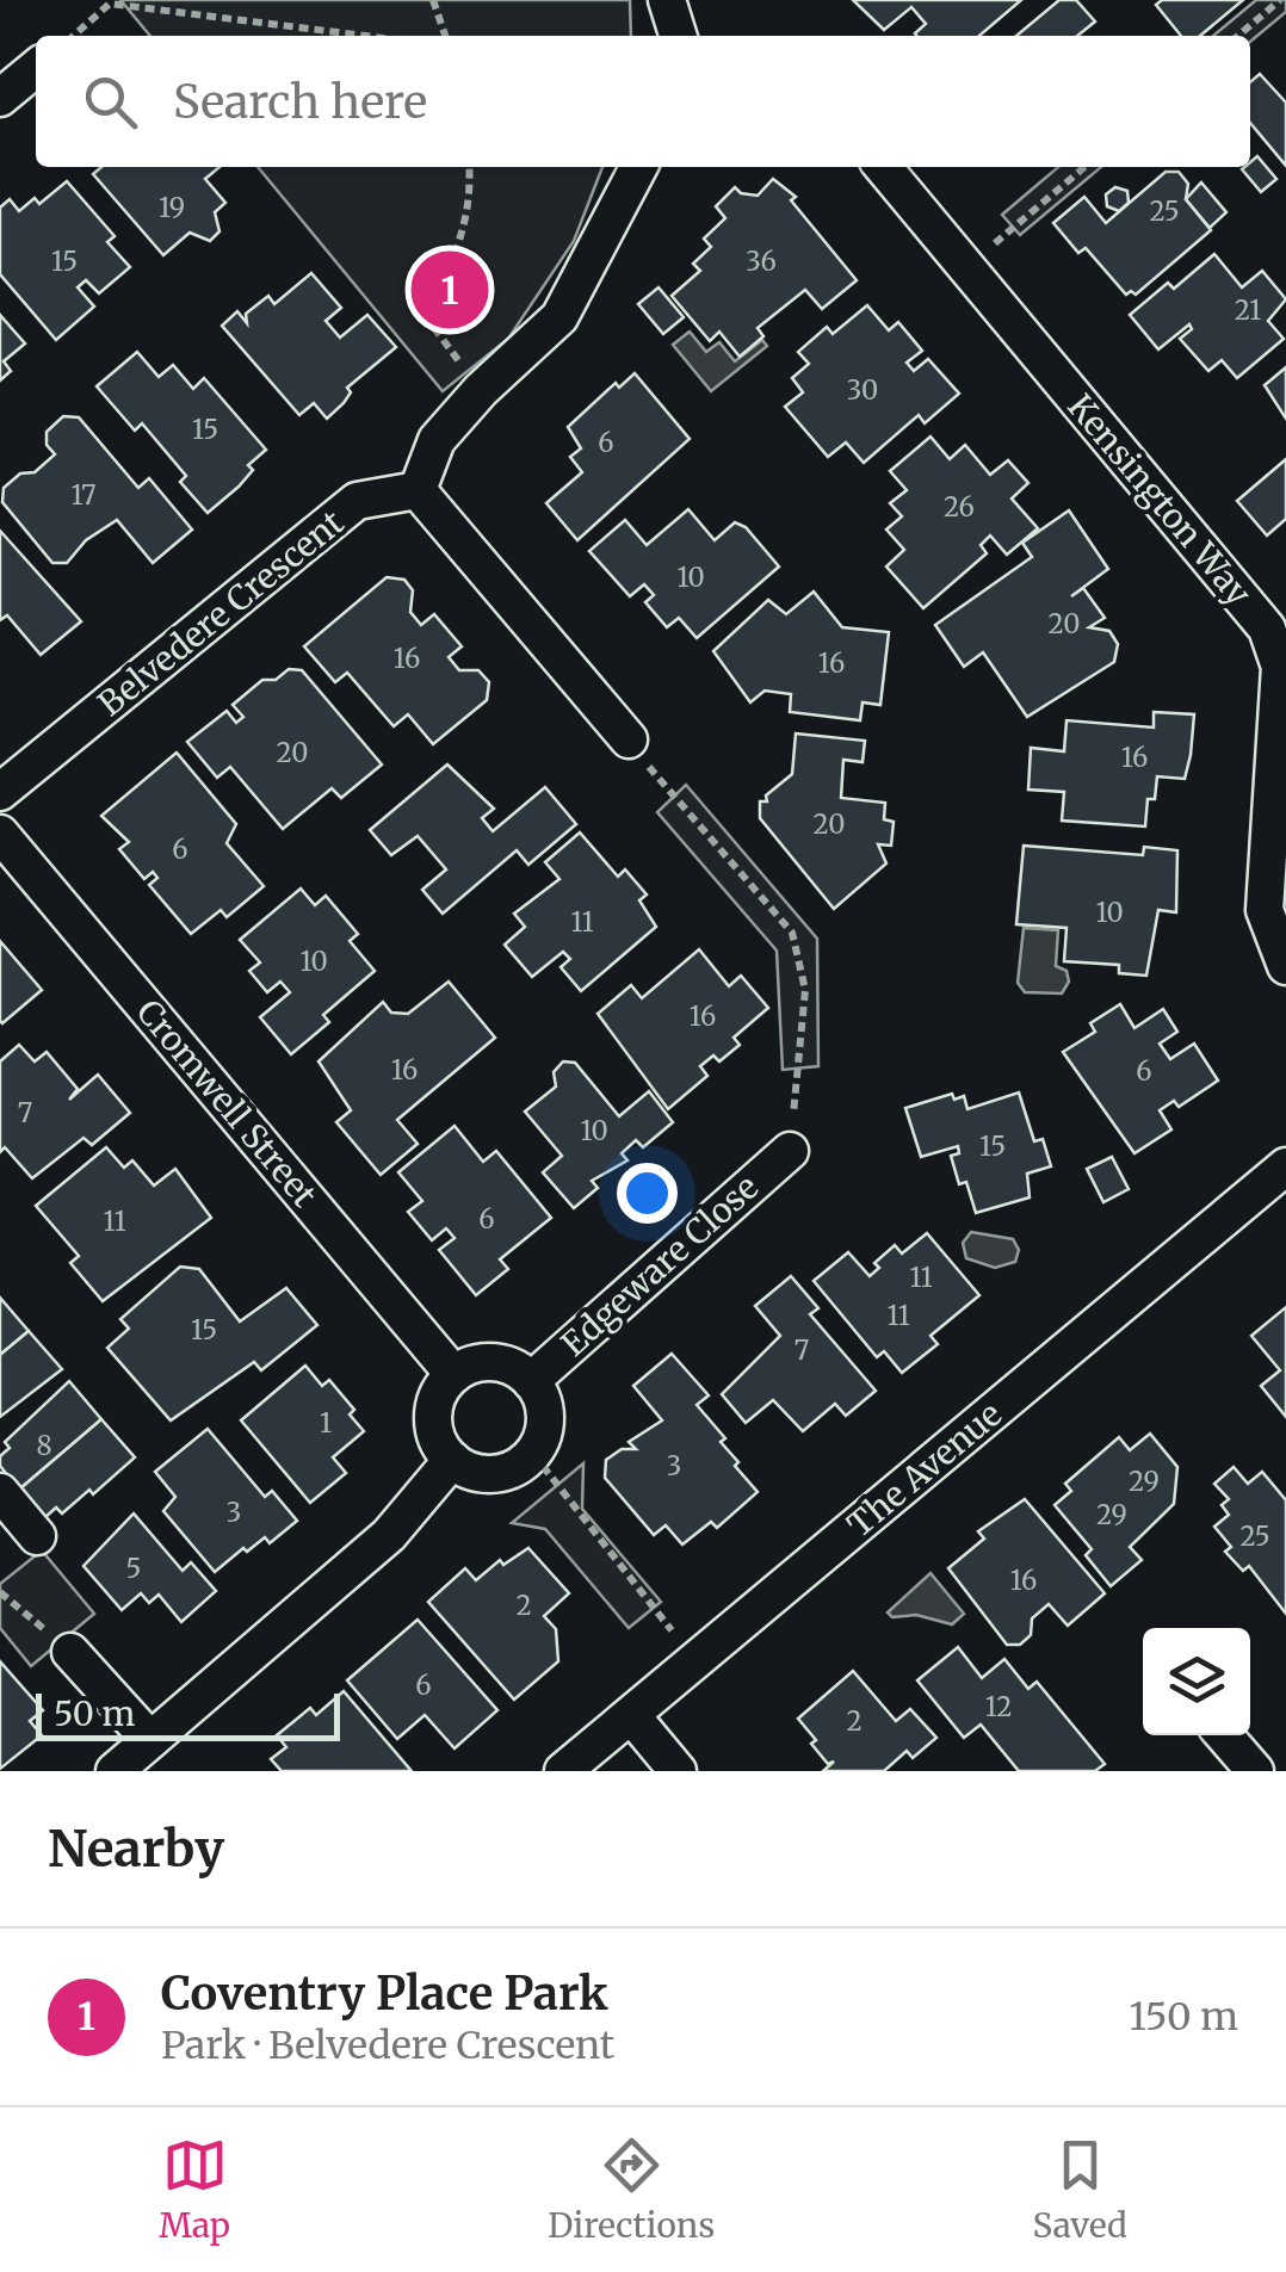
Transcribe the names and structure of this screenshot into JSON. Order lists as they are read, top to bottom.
{
  "streets": {
    "street": [
      "Kensington Way",
      "Belvedere Crescent",
      "Cromwell Street",
      "Edgeware Close",
      "The Avenue"
    ]
  },
  "crossings": [
    ["Cromwell Street", "Edgeware Close"]
  ],
  "house_numbers": [
    "19",
    "25",
    "15",
    "36",
    "21",
    "30",
    "15",
    "6",
    "17",
    "26",
    "10",
    "20",
    "16",
    "16",
    "20",
    "16",
    "20",
    "6",
    "10",
    "11",
    "10",
    "16",
    "16",
    "6",
    "7",
    "10",
    "15",
    "6",
    "11",
    "11",
    "11",
    "15",
    "7",
    "1",
    "8",
    "3",
    "29",
    "3",
    "29",
    "25",
    "5",
    "16",
    "2",
    "6",
    "12",
    "2"
  ],
  "scale_bar": "50 m",
  "page": {
    "search": "Search here",
    "pins": "1",
    "scale": "50 m",
    "heading": "Nearby",
    "list": [
      {
        "mark": "1",
        "name": "Coventry Place Park",
        "note": "Park · Belvedere Crescent",
        "value": "150 m"
      }
    ],
    "nav": ["Map", "Directions", "Saved"]
  }
}
